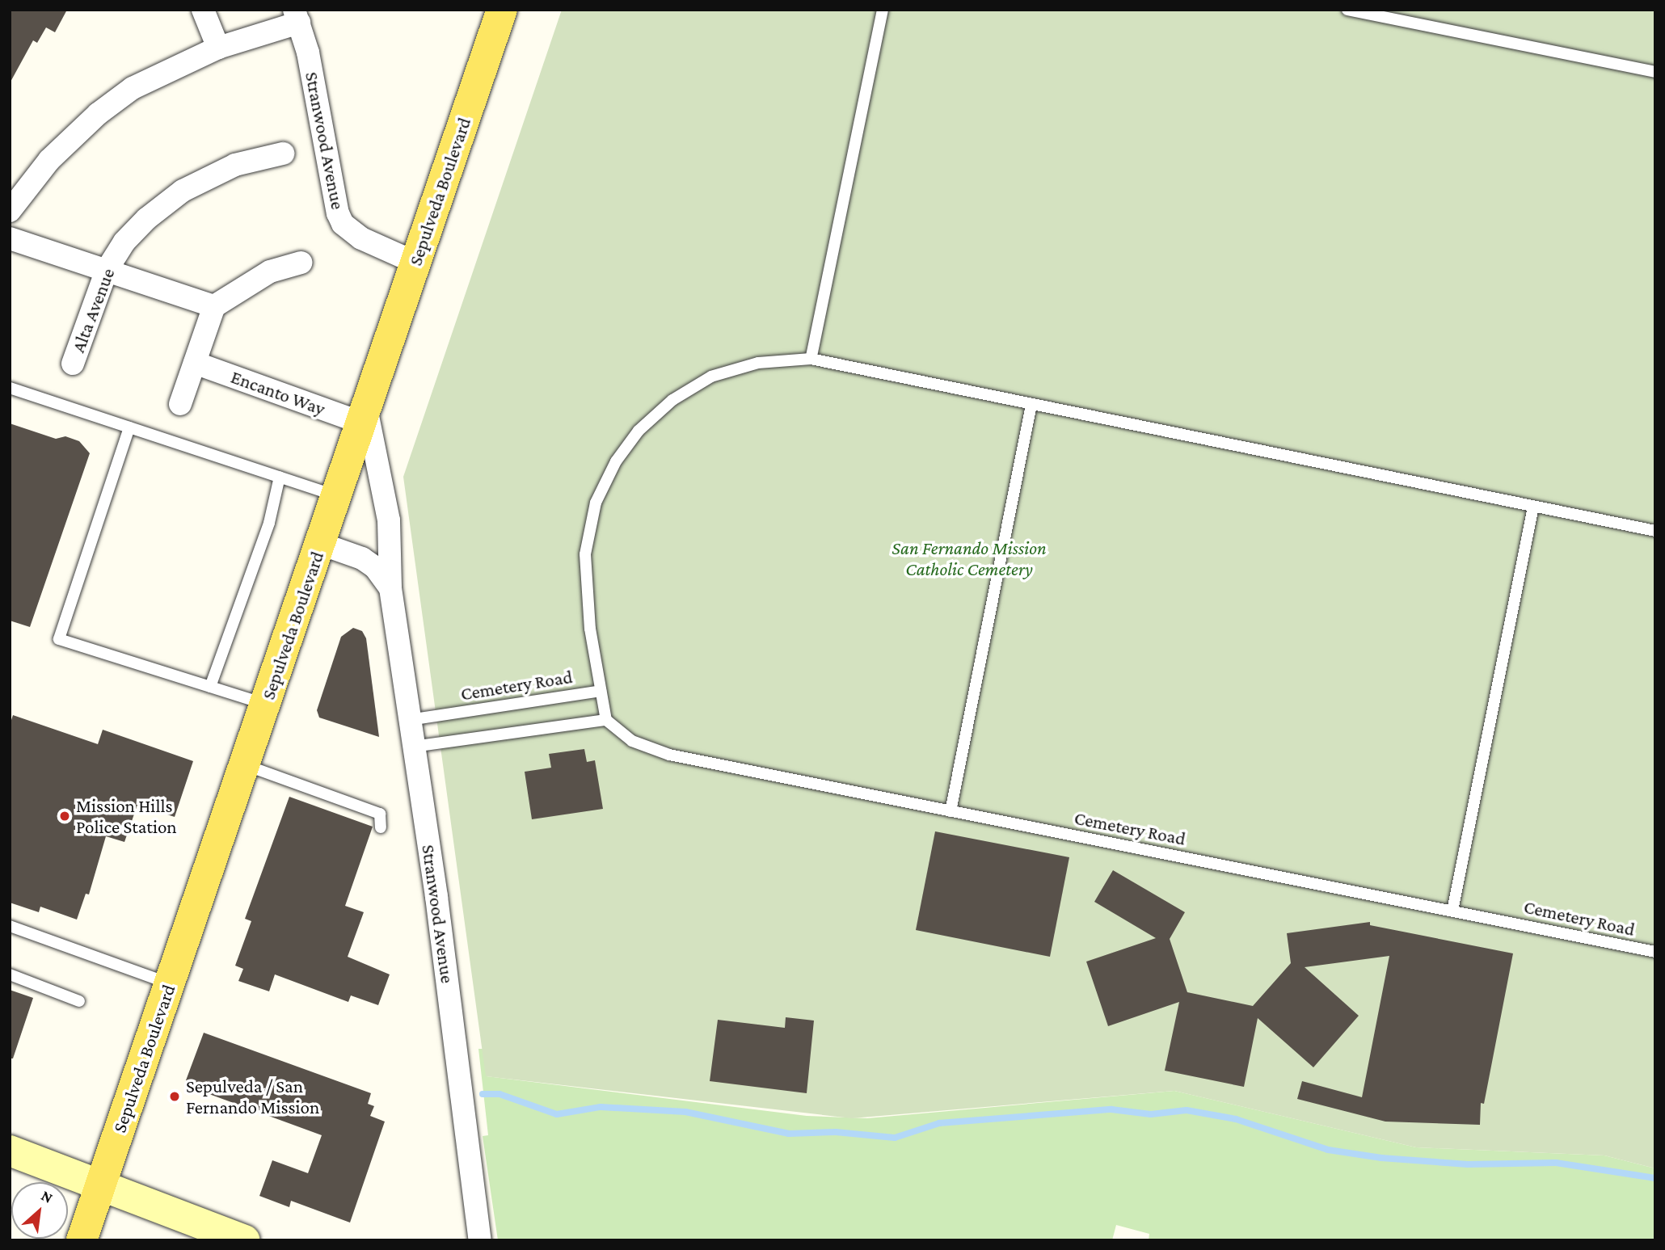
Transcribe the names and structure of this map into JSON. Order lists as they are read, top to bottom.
{
  "streets": {
    "main road": ["Sepulveda Boulevard"],
    "street": ["Stranwood Avenue", "Alta Avenue", "Encanto Way"],
    "lane": ["Cemetery Road"]
  },
  "crossings": [
    ["Stranwood Avenue", "Sepulveda Boulevard"],
    ["Stranwood Avenue", "Encanto Way"],
    ["Stranwood Avenue", "Cemetery Road"],
    ["Sepulveda Boulevard", "Encanto Way"]
  ],
  "parks": ["San Fernando Mission Catholic Cemetery"],
  "places": ["Mission Hills Police Station", "Sepulveda / San Fernando Mission"],
  "north": "top right"
}
